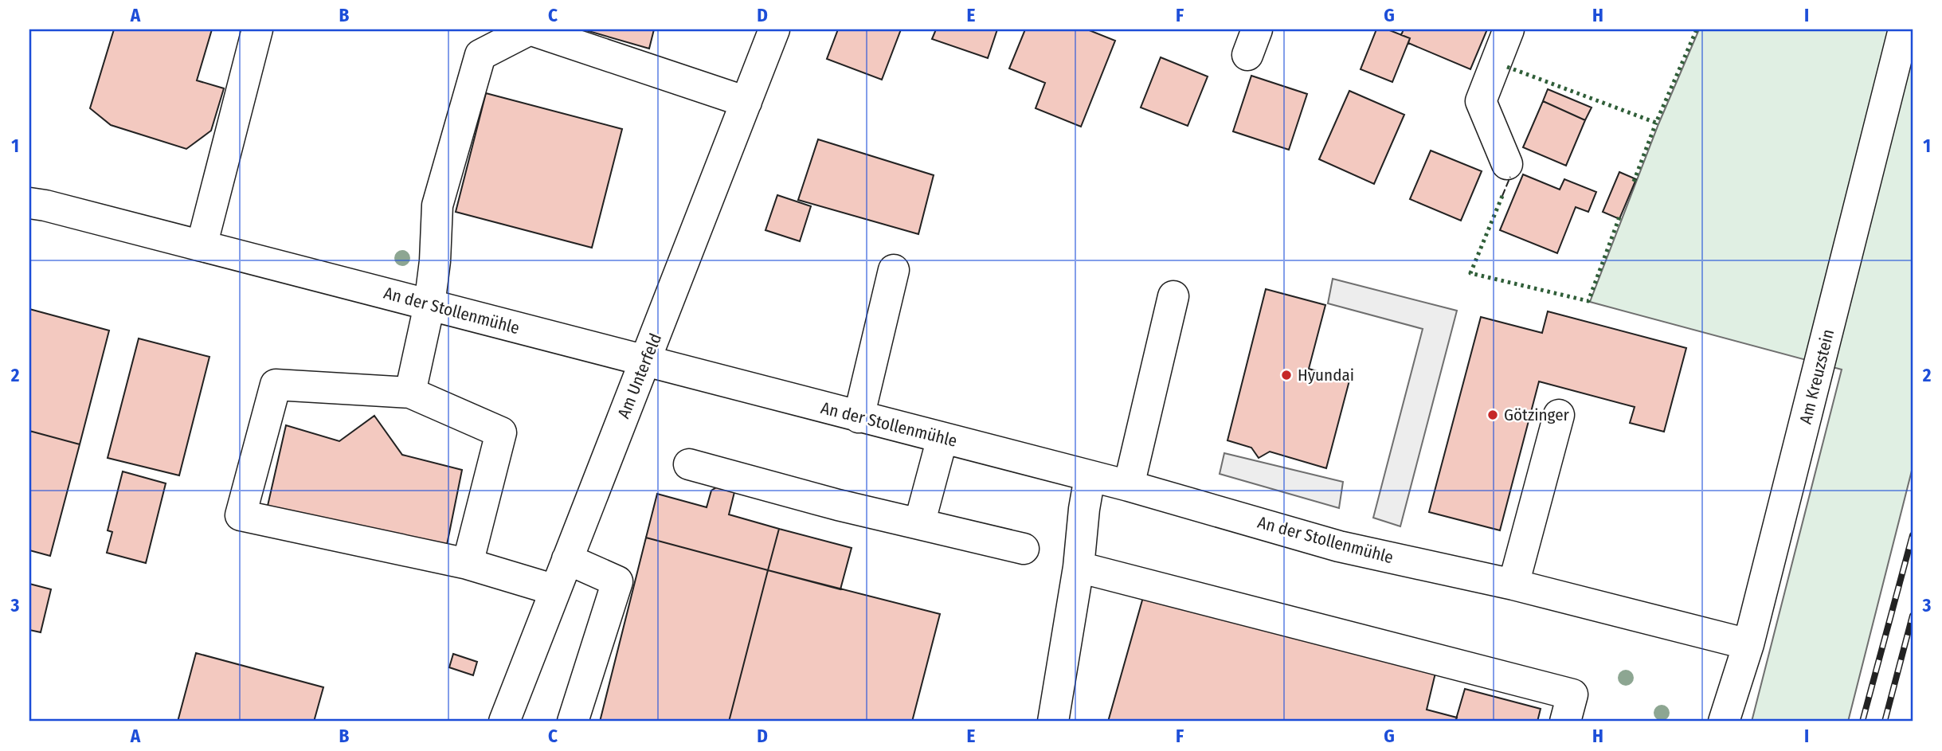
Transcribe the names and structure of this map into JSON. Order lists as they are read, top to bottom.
{
  "streets": {
    "street": ["An der Stollenmühle", "Am Unterfeld", "Am Kreuzstein"]
  },
  "crossings": [
    ["An der Stollenmühle", "Am Unterfeld"],
    ["An der Stollenmühle", "Am Kreuzstein"]
  ],
  "places": ["Hyundai", "Götzinger"],
  "grid": {
    "columns": [
      "A",
      "B",
      "C",
      "D",
      "E",
      "F",
      "G",
      "H",
      "I"
    ],
    "rows": ["1", "2", "3"]
  }
}
